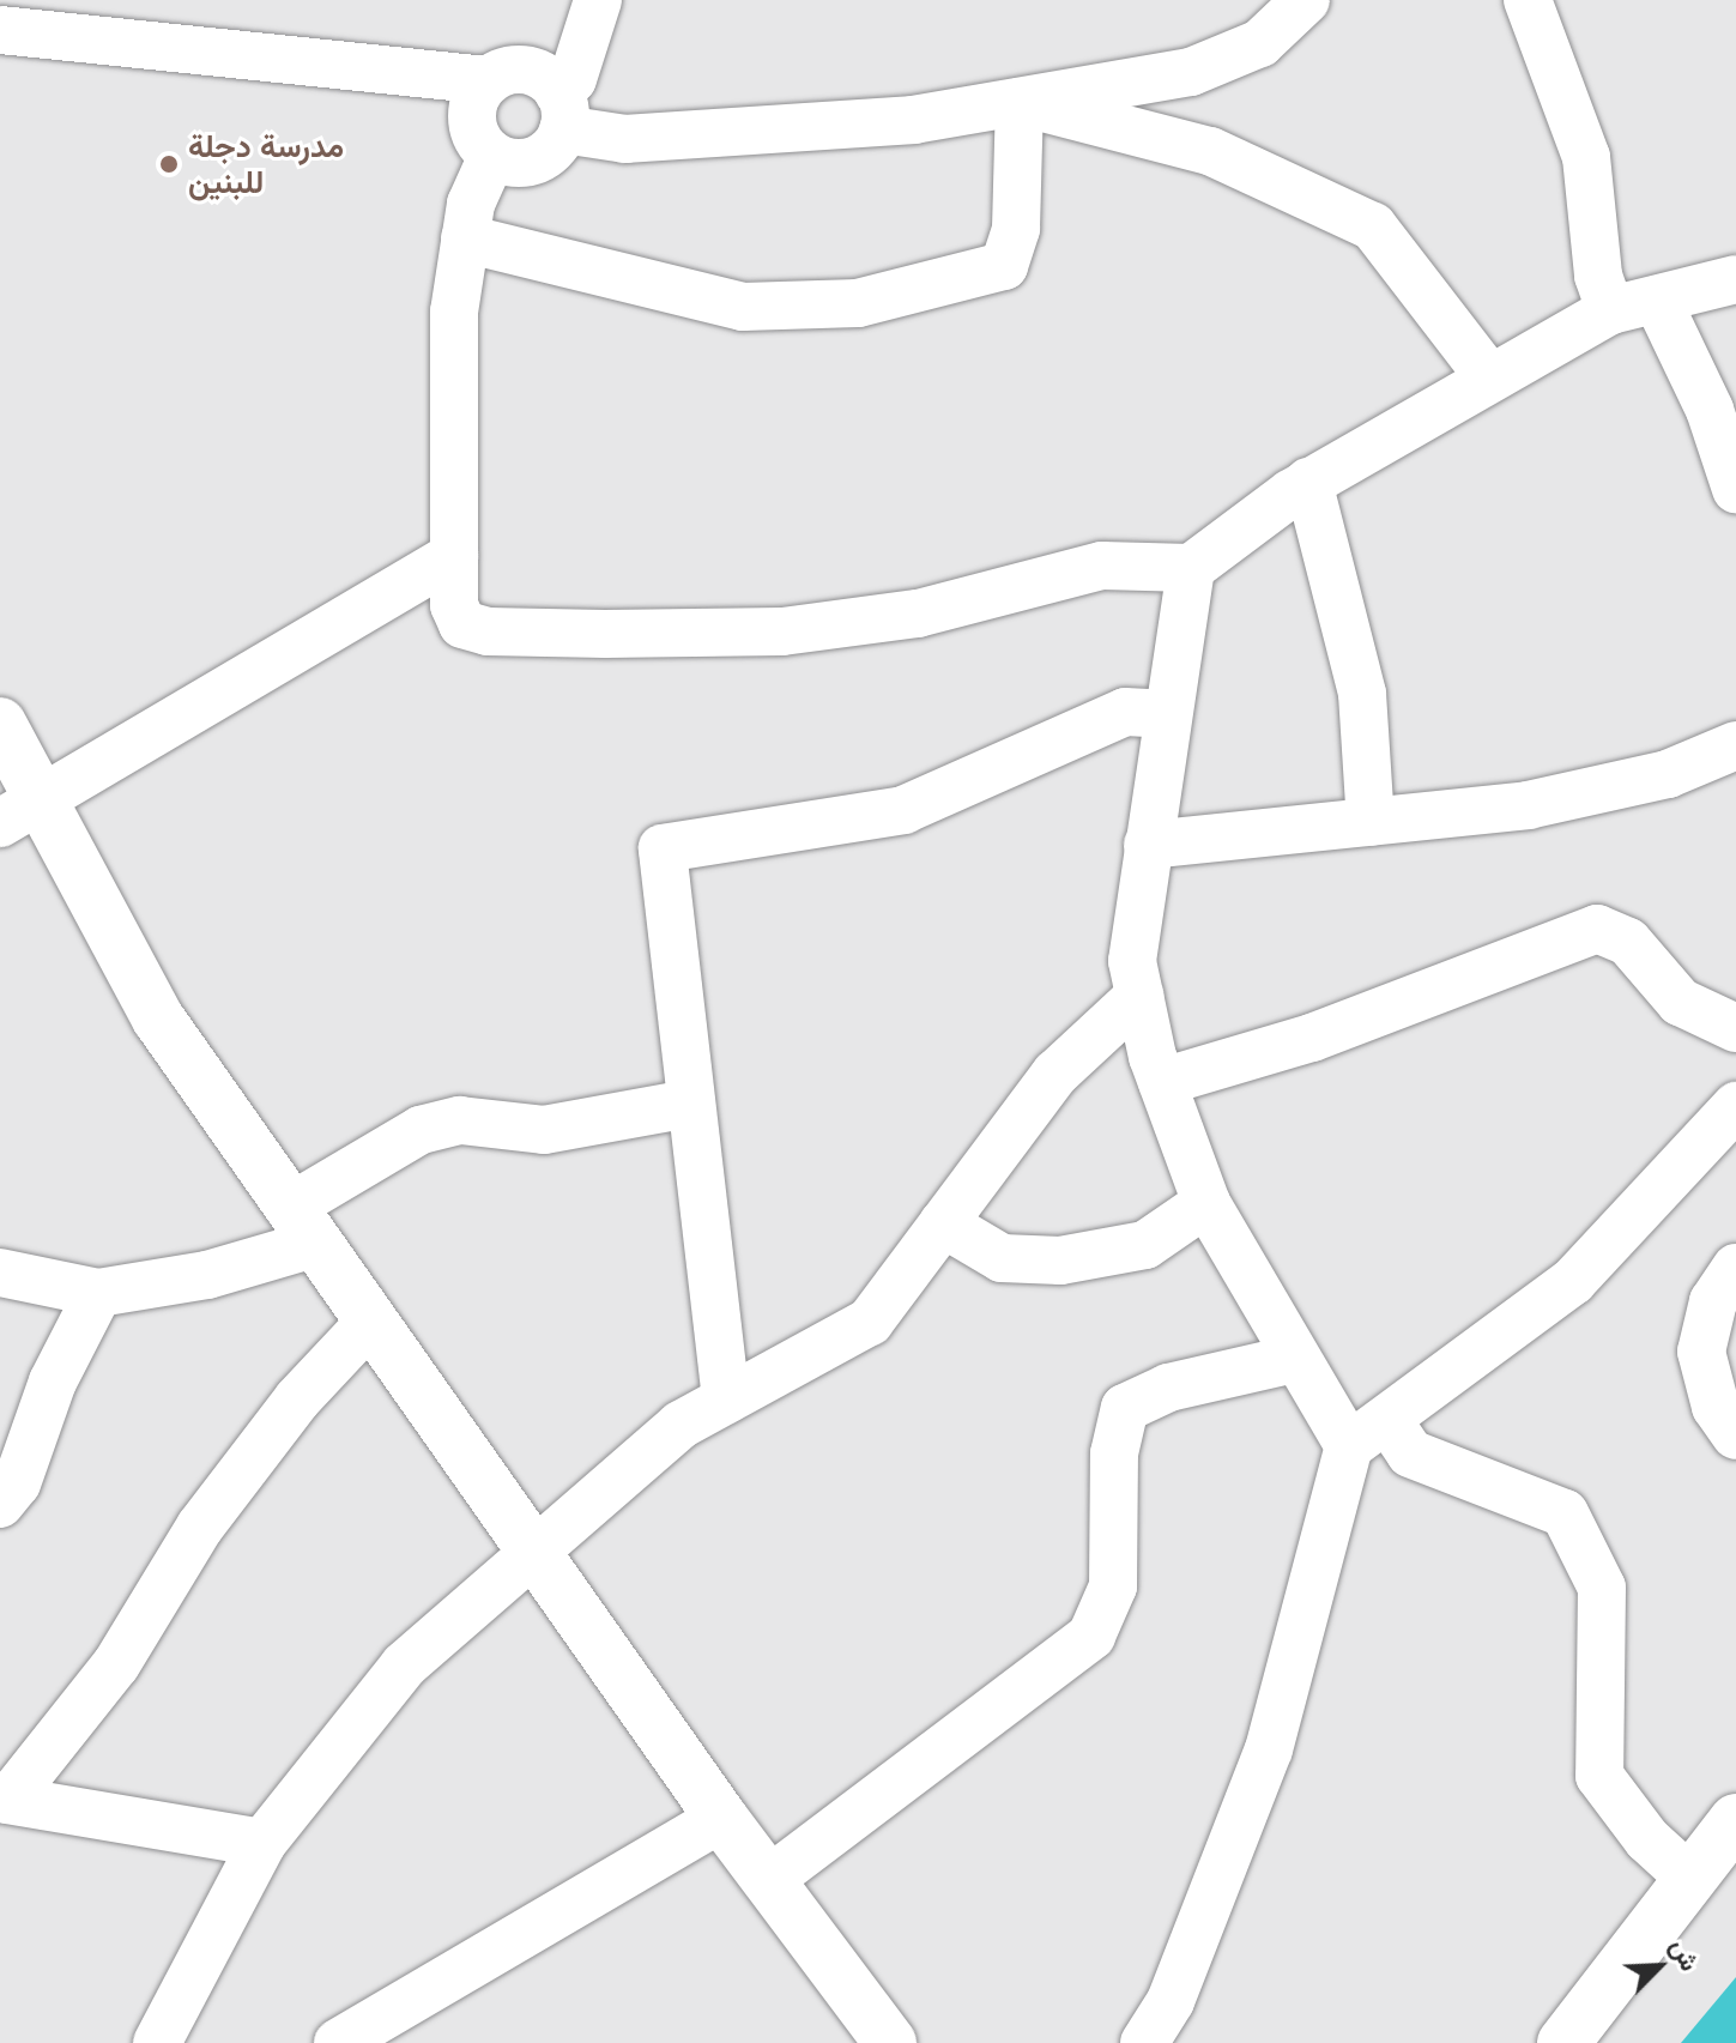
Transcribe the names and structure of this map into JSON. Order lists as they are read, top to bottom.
{
  "places": ["مدرسة دجلة للبنين"],
  "north": "top right"
}
